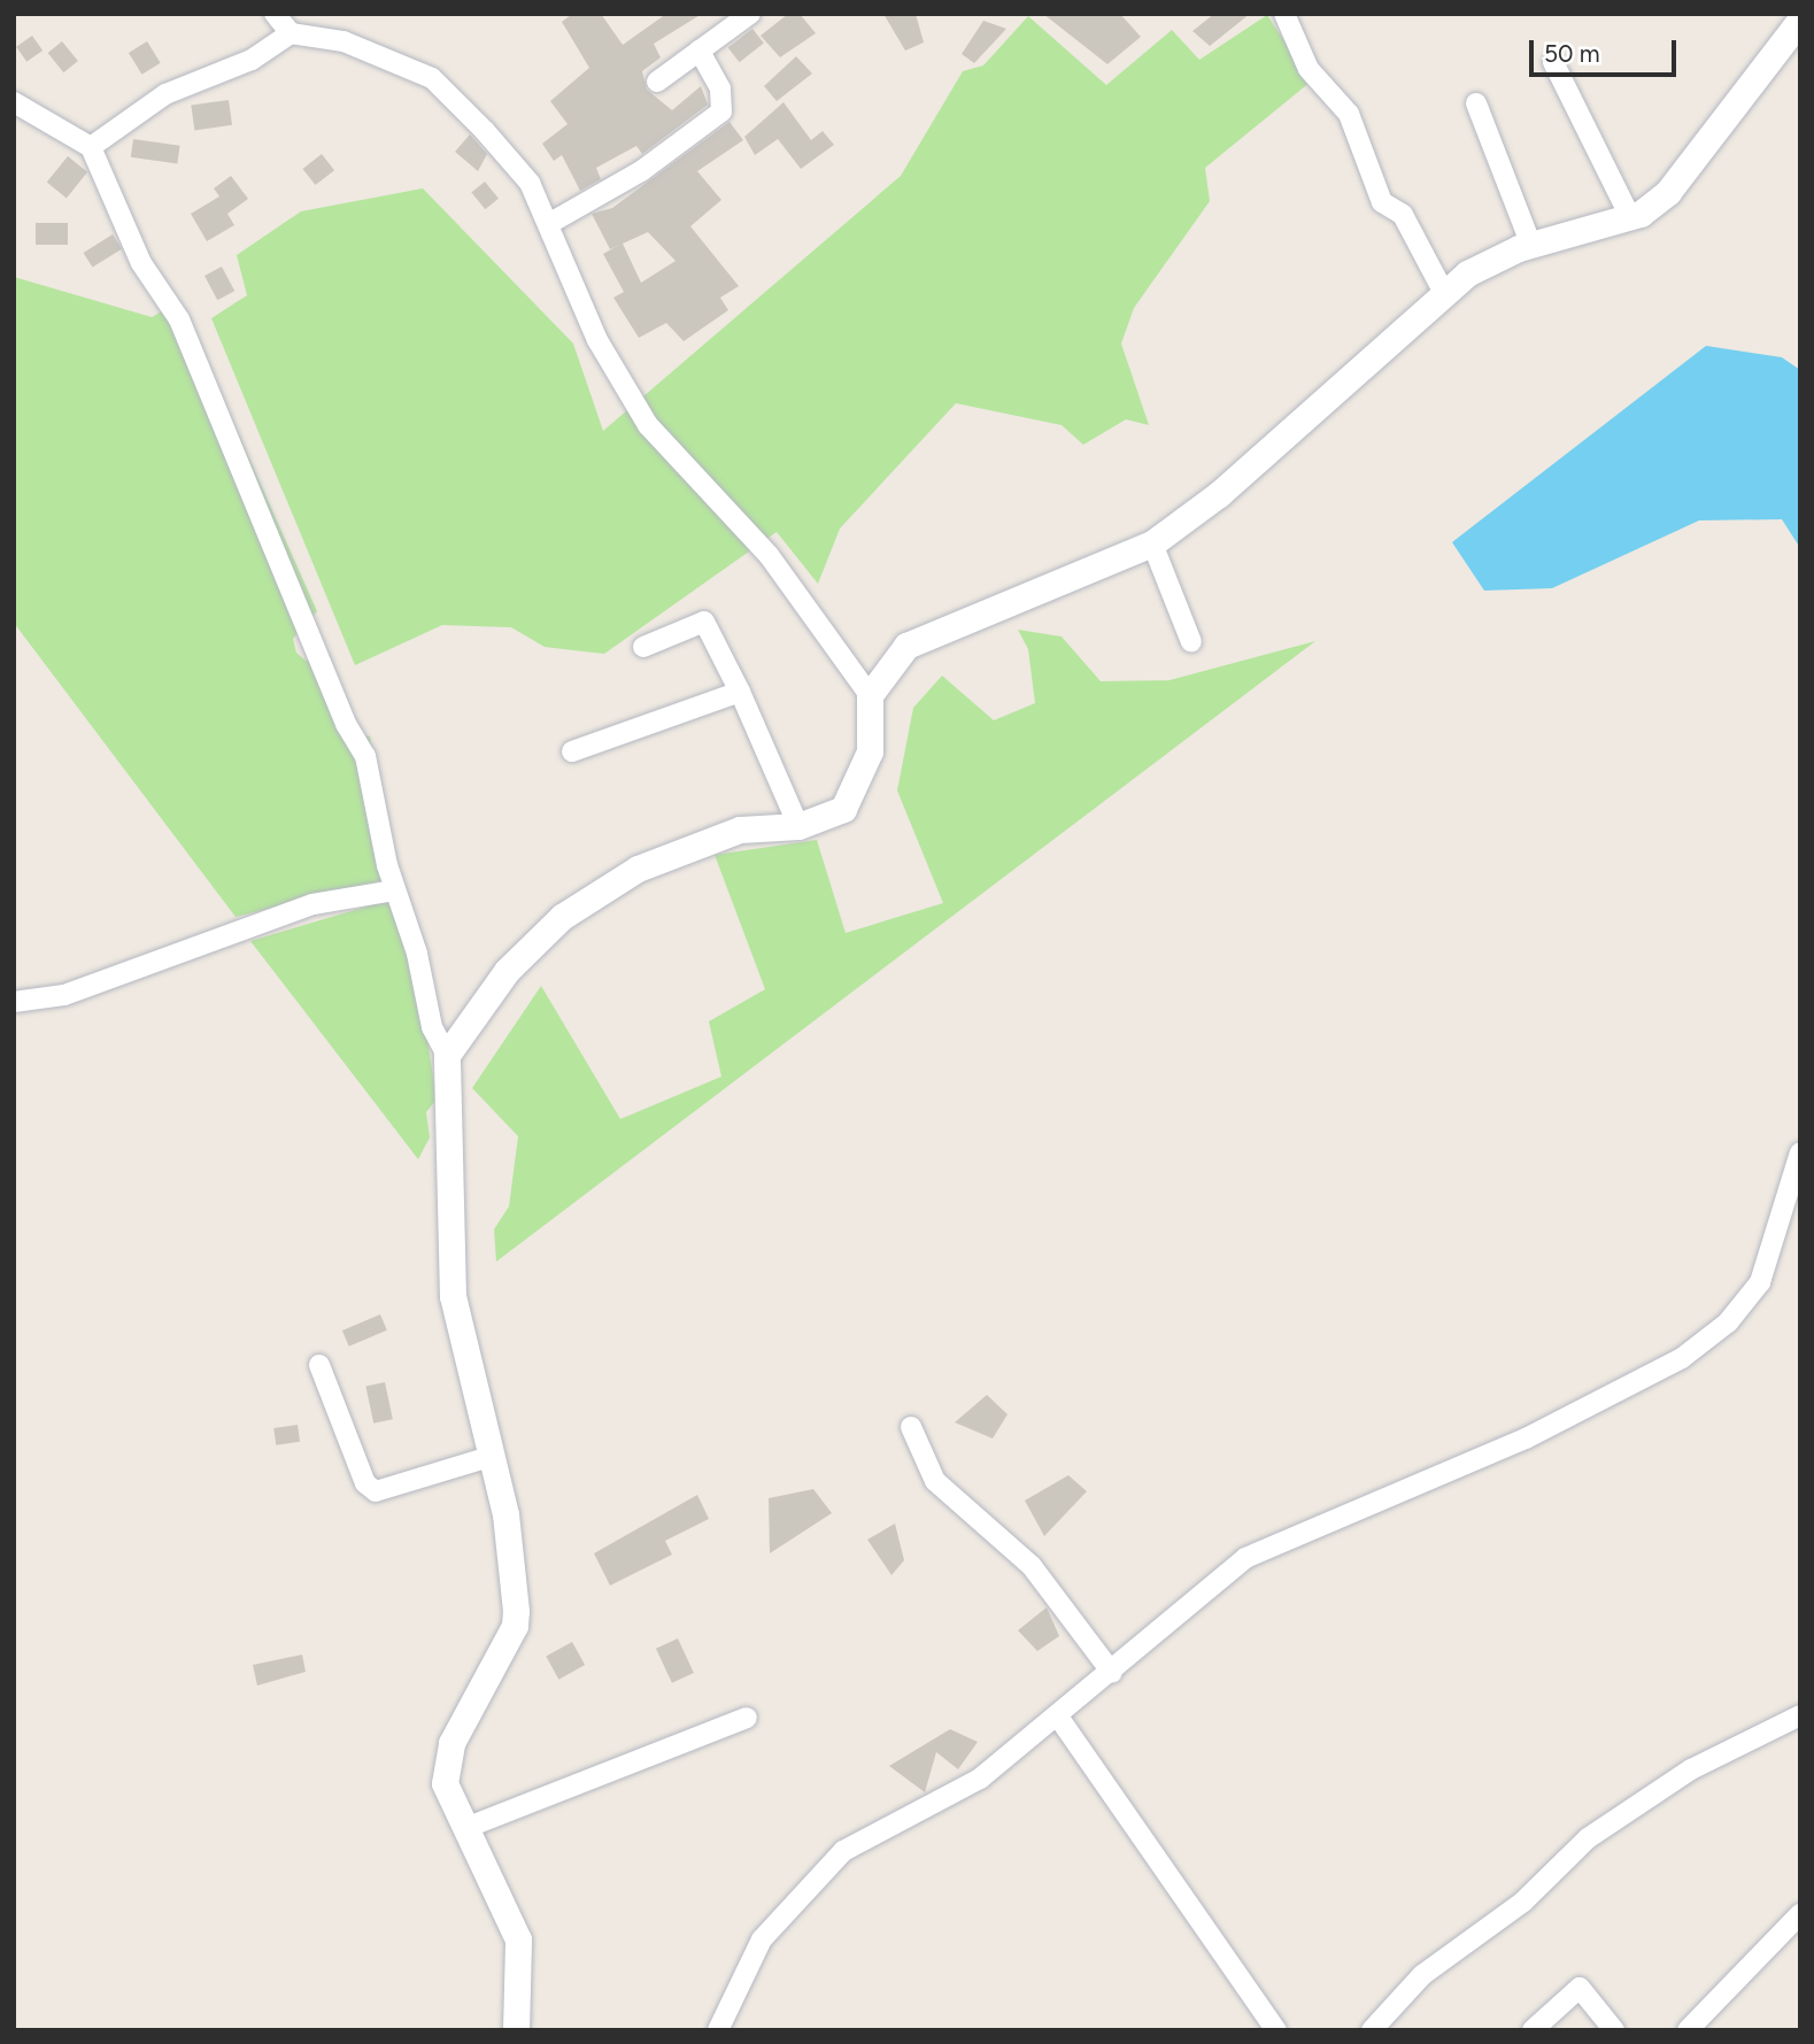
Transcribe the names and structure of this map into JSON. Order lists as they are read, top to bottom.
{
  "scale_bar": "50 m"
}
